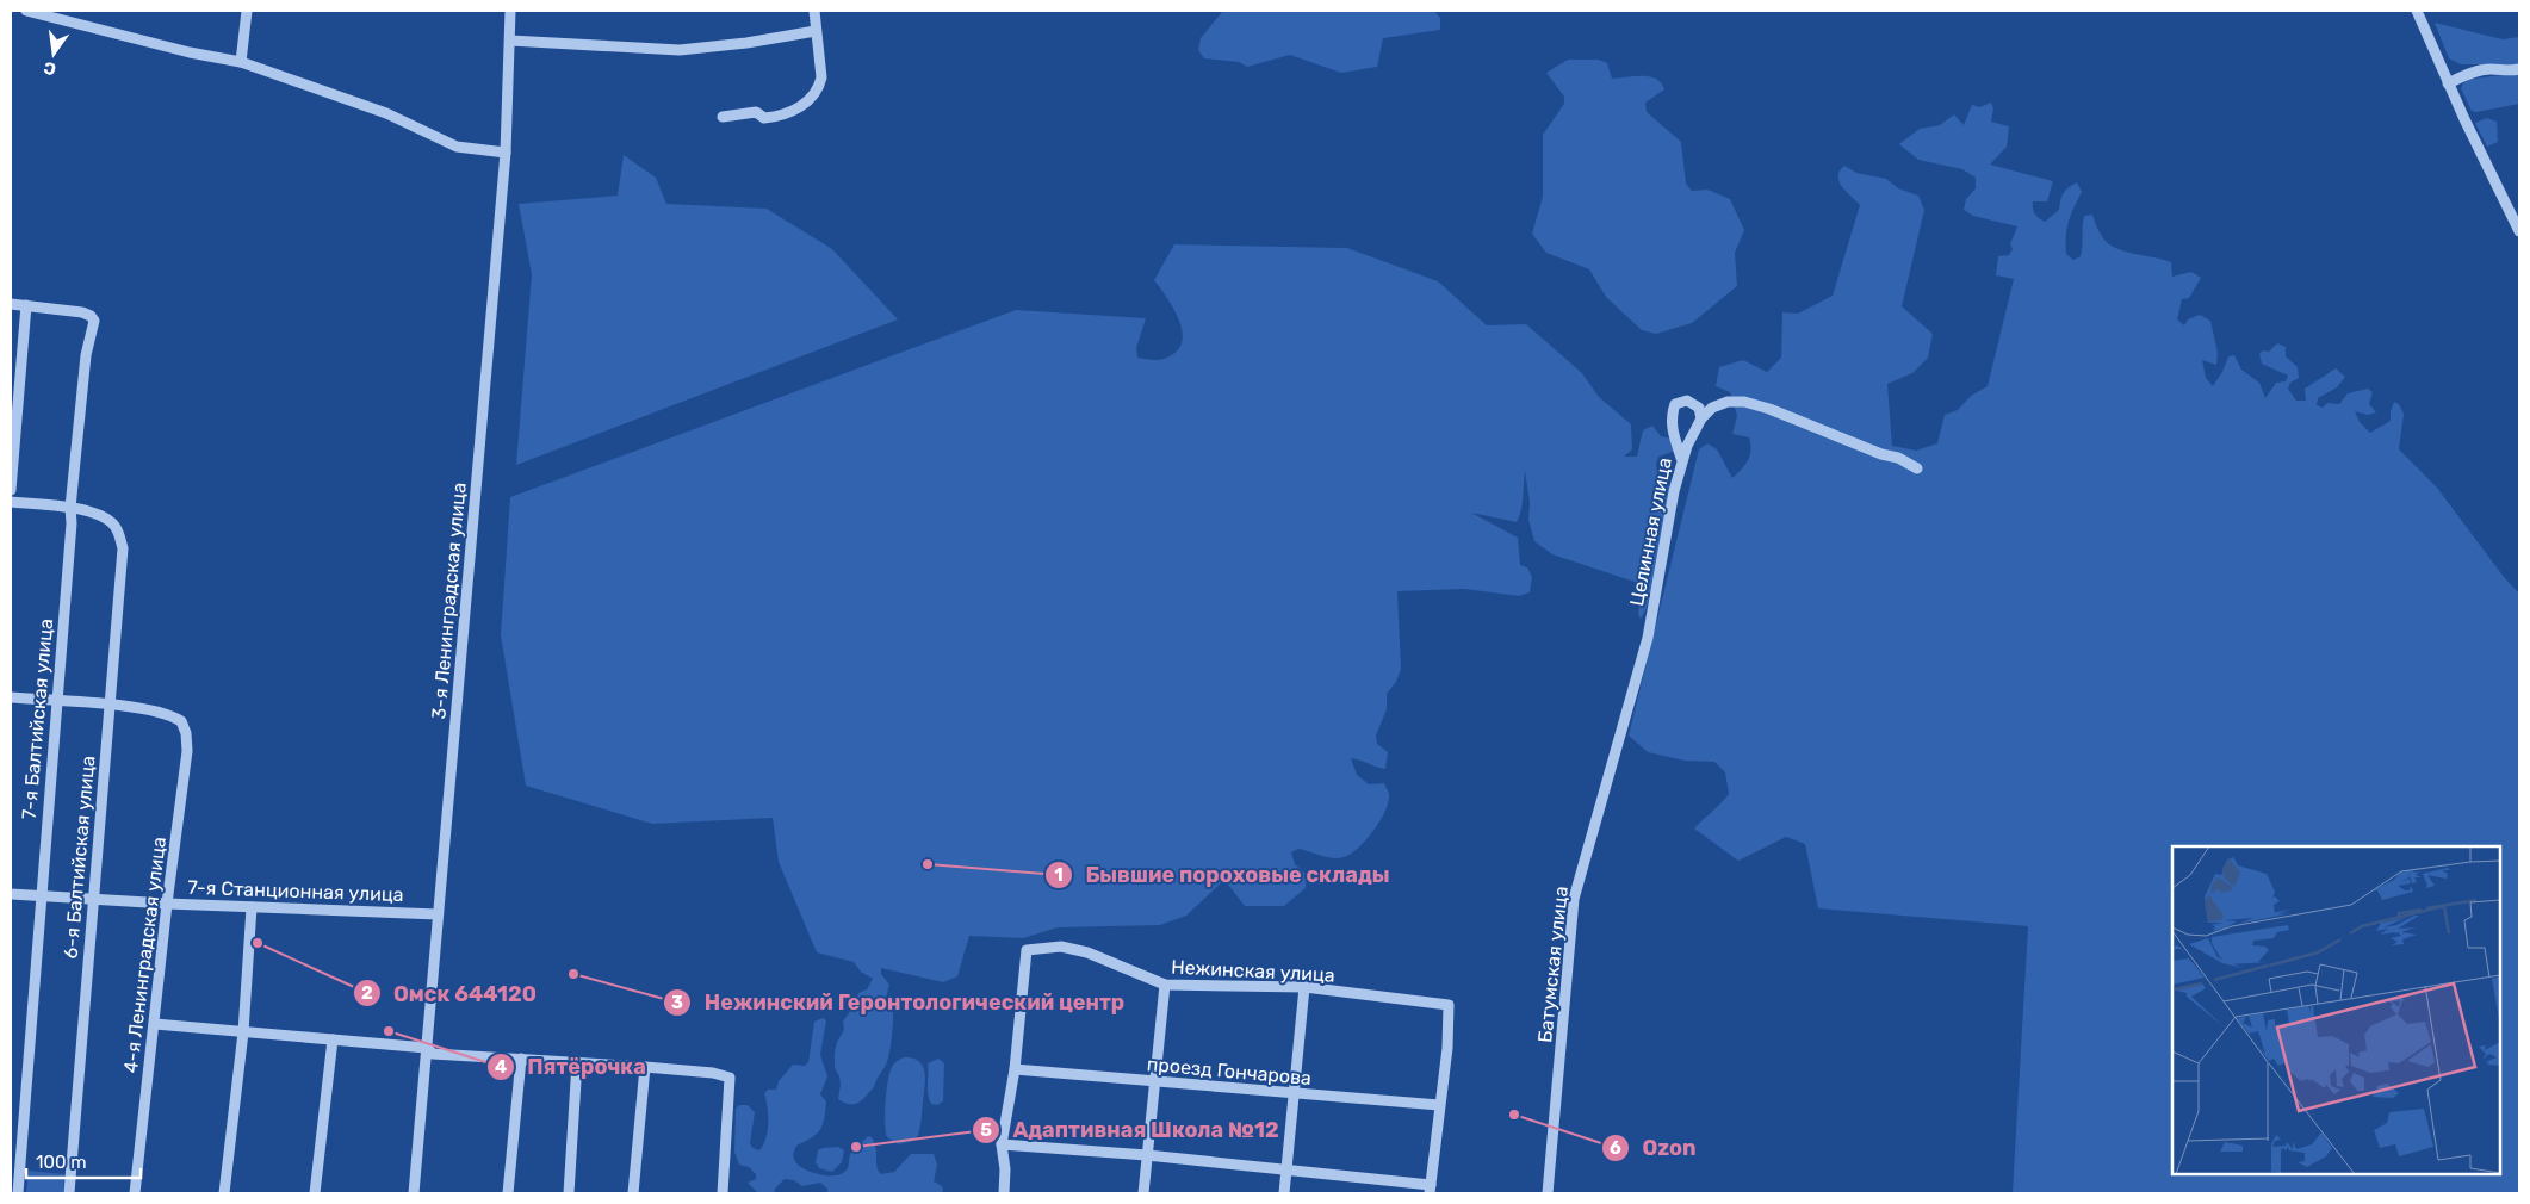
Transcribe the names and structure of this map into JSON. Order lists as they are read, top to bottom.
{
  "streets": {
    "street": [
      "Целинная улица",
      "3-я Ленинградская улица",
      "7-я Балтийская улица",
      "6-я Балтийская улица",
      "7-я Станционная улица",
      "4-я Ленинградская улица",
      "Батумская улица",
      "Нежинская улица",
      "проезд Гончарова"
    ]
  },
  "crossings": [
    ["Целинная улица", "Батумская улица"],
    ["3-я Ленинградская улица", "7-я Станционная улица"],
    ["7-я Балтийская улица", "6-я Балтийская улица"],
    ["7-я Балтийская улица", "7-я Станционная улица"],
    ["6-я Балтийская улица", "7-я Станционная улица"],
    ["6-я Балтийская улица", "4-я Ленинградская улица"],
    ["7-я Станционная улица", "4-я Ленинградская улица"],
    ["Нежинская улица", "проезд Гончарова"]
  ],
  "places": [
    "Бывшие пороховые склады",
    "Омск 644120",
    "Нежинский Геронтологический центр",
    "Пятёрочка",
    "Ozon",
    "Адаптивная Школа №12"
  ],
  "scale_bar": "100 m",
  "north": "bottom"
}
